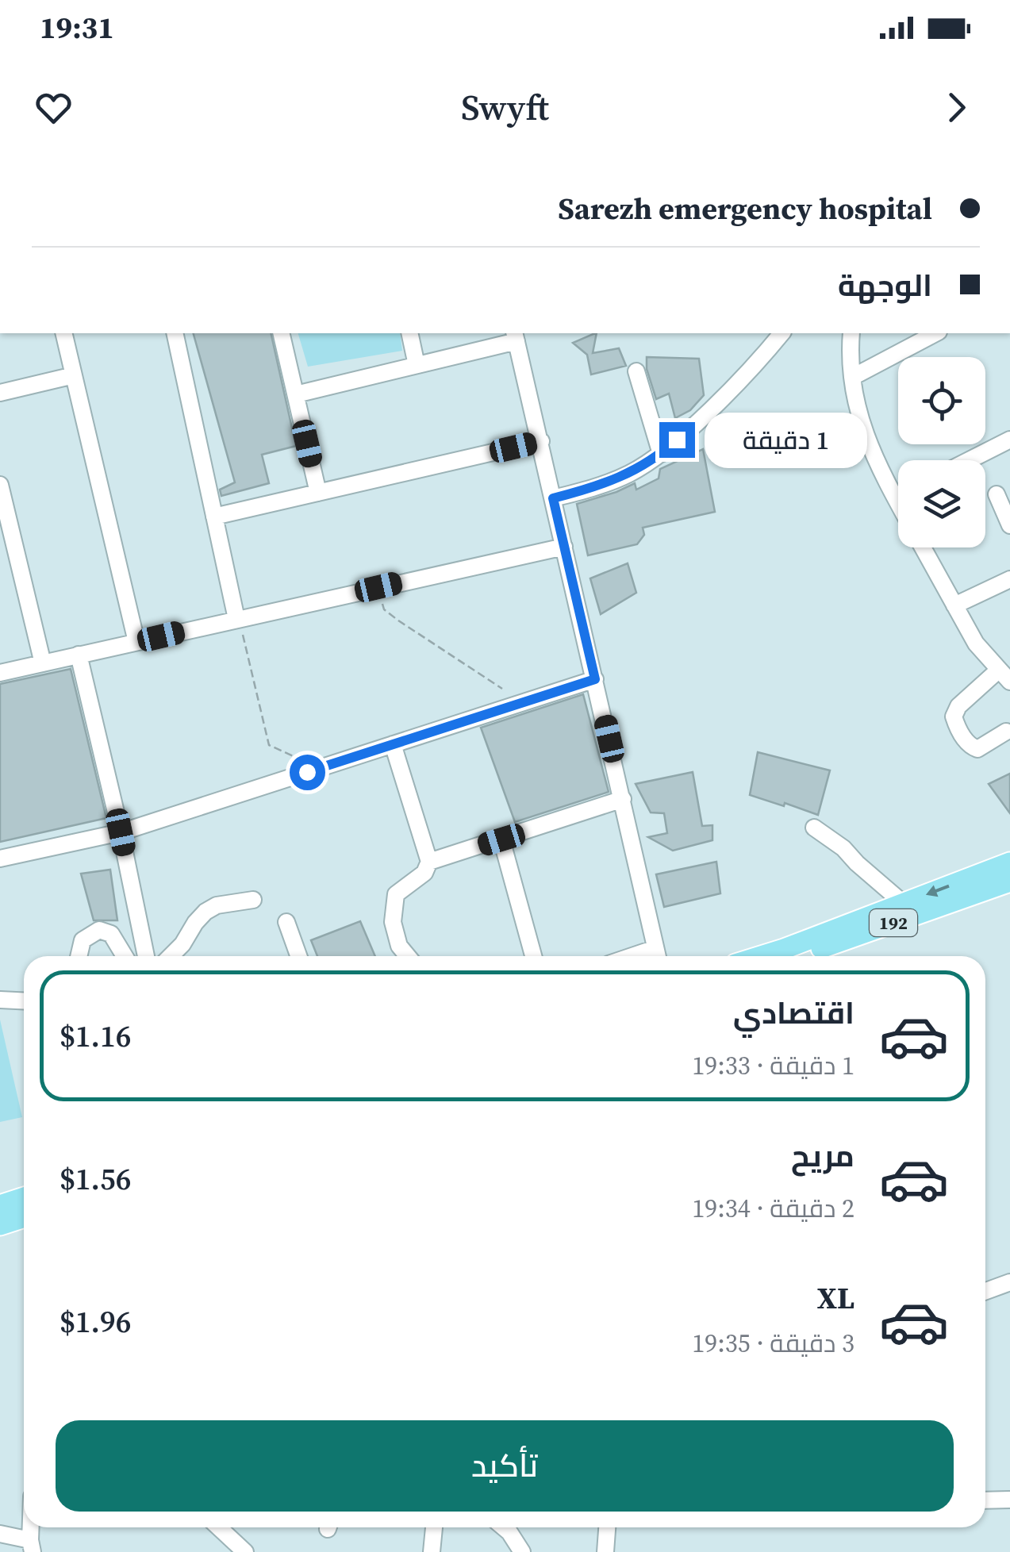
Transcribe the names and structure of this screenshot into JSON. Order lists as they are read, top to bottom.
{
  "streets": {
    "main road": ["192"]
  },
  "page": {
    "status": "19:31",
    "header": "Swyft",
    "banner": ["Sarezh emergency hospital", "الوجهة"],
    "bubble": "1 دقيقة",
    "list": [
      {
        "name": "اقتصادي",
        "note": "1 دقيقة · 19:33",
        "value": "$1.16"
      },
      {
        "name": "مريح",
        "note": "2 دقيقة · 19:34",
        "value": "$1.56"
      },
      {
        "name": "XL",
        "note": "3 دقيقة · 19:35",
        "value": "$1.96"
      }
    ],
    "buttons": "تأكيد"
  }
}
